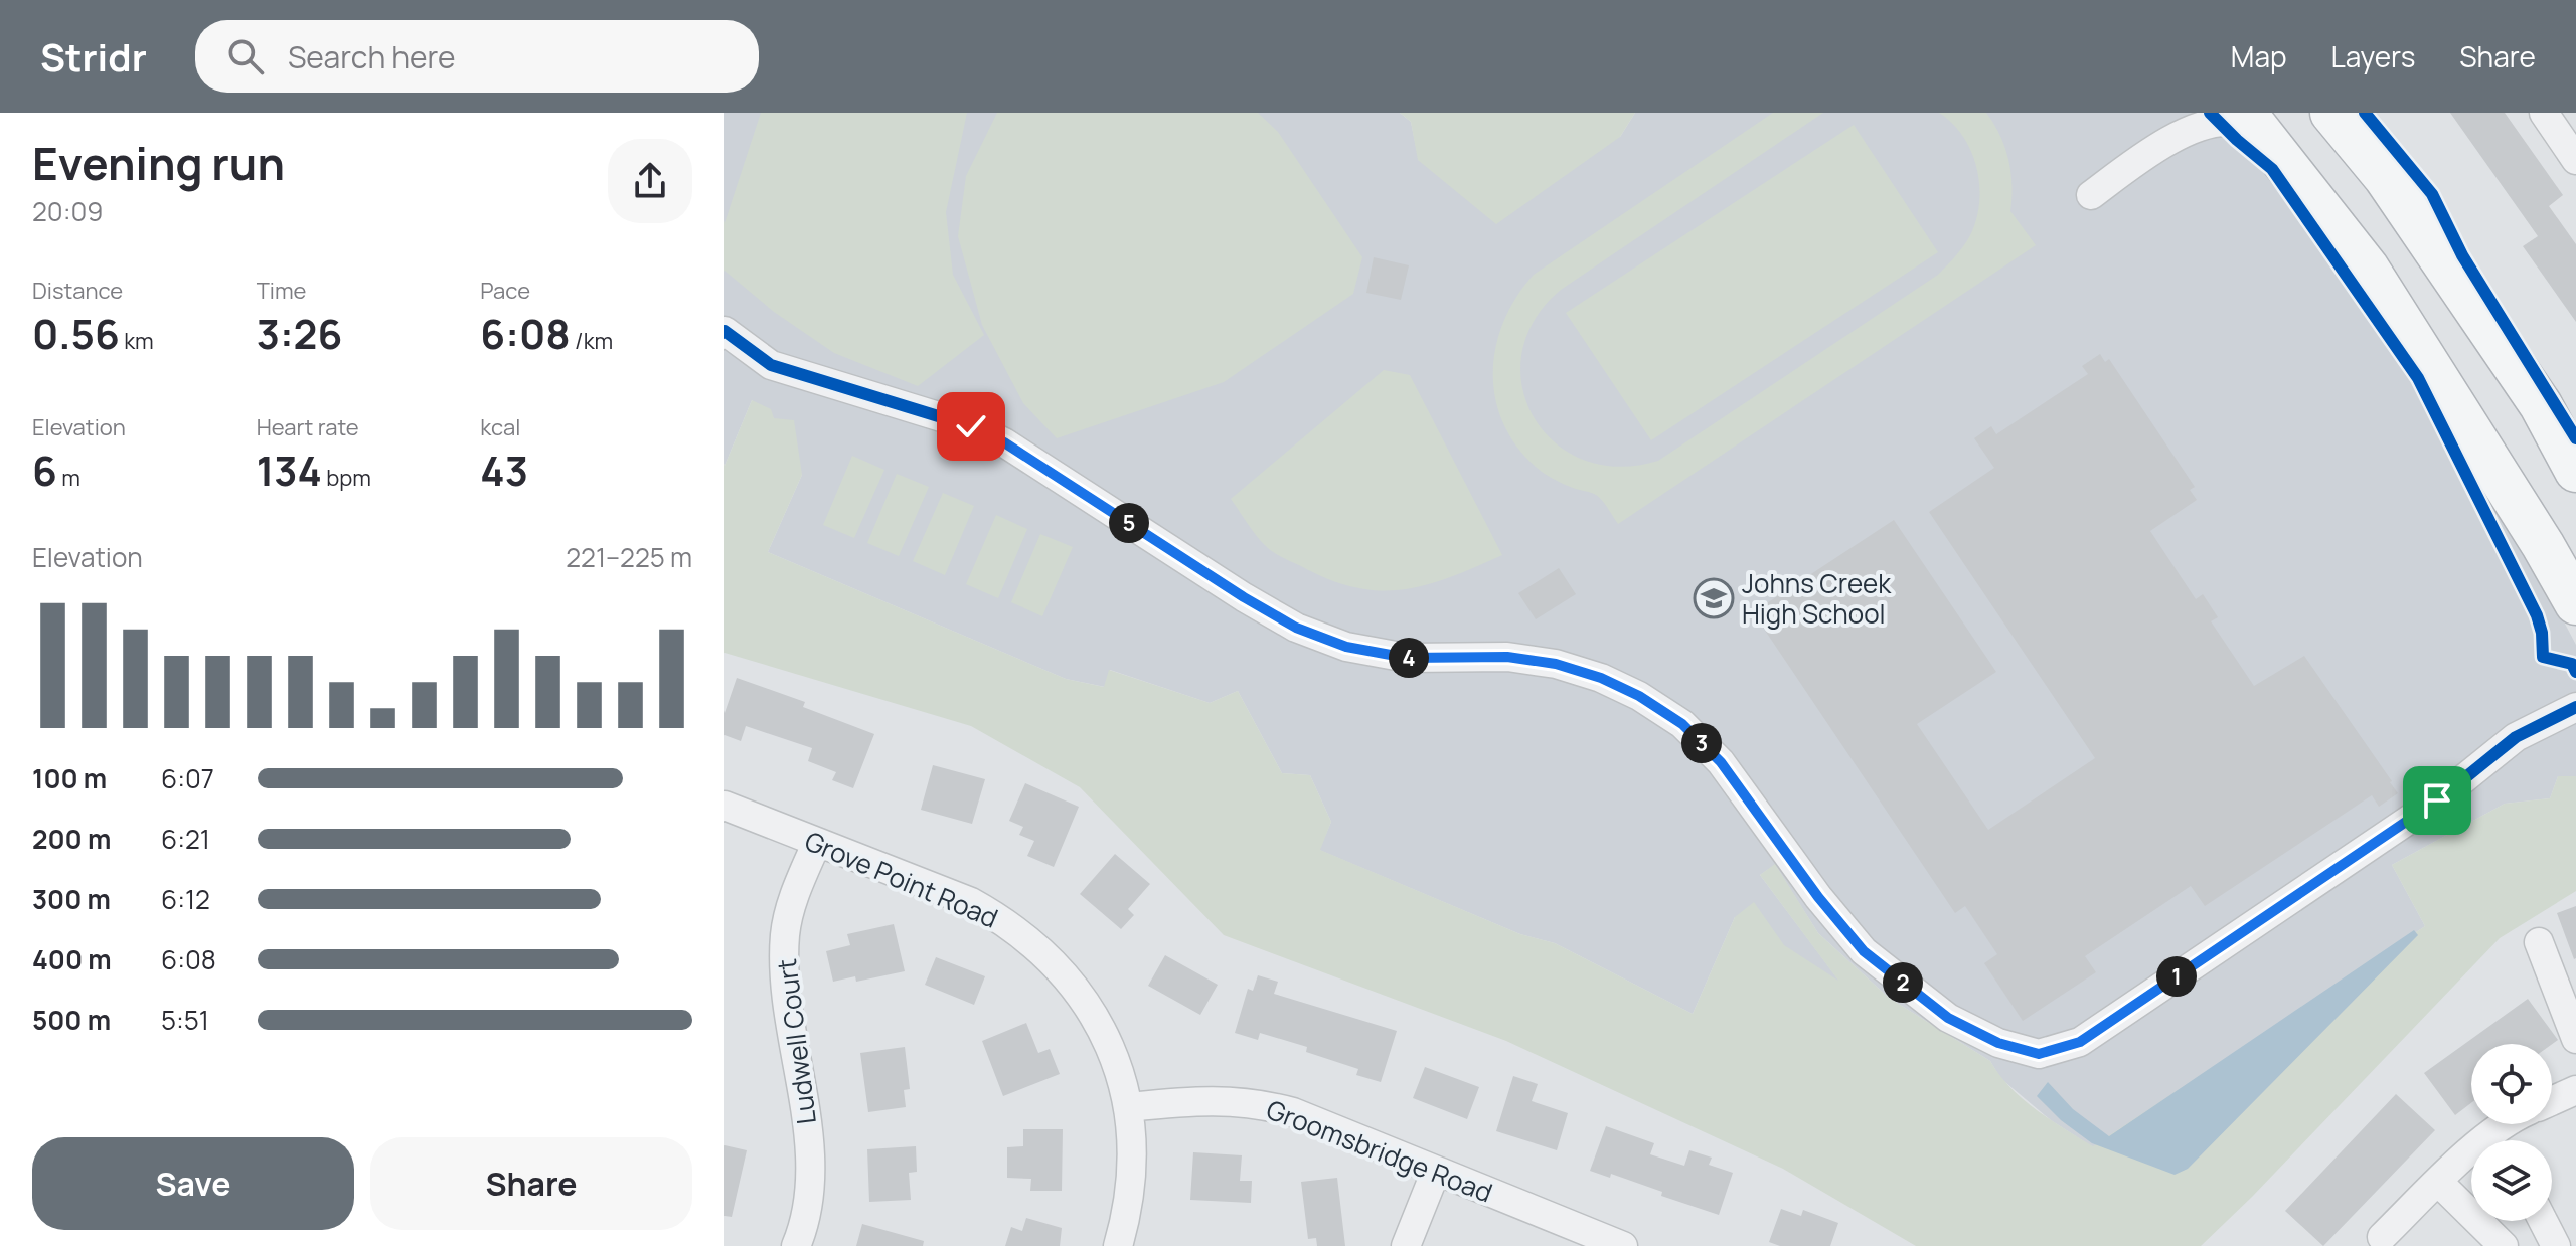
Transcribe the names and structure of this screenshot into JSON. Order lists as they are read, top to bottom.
{
  "streets": {
    "street": ["Grove Point Road", "Ludwell Court", "Groomsbridge Road"]
  },
  "crossings": [
    ["Grove Point Road", "Ludwell Court"],
    ["Grove Point Road", "Groomsbridge Road"]
  ],
  "places": {
    "school or university": ["Johns Creek High School"]
  },
  "page": {
    "header": "Stridr",
    "search": "Search here",
    "nav": ["Map", "Layers", "Share"],
    "heading": ["Evening run", "20:09"],
    "stats": [
      ["Distance", "0.56 km"],
      ["Time", "3:26"],
      ["Pace", "6:08 /km"],
      ["Elevation", "6 m"],
      ["Heart rate", "134 bpm"],
      ["kcal", "43"]
    ],
    "pins": [
      "5",
      "4",
      "3",
      "1",
      "2"
    ],
    "chart": ["Elevation", "221–225 m"],
    "list": [
      {
        "name": "100 m",
        "note": "6:07"
      },
      {
        "name": "200 m",
        "note": "6:21"
      },
      {
        "name": "300 m",
        "note": "6:12"
      },
      {
        "name": "400 m",
        "note": "6:08"
      },
      {
        "name": "500 m",
        "note": "5:51"
      }
    ],
    "buttons": ["Save", "Share"]
  }
}
